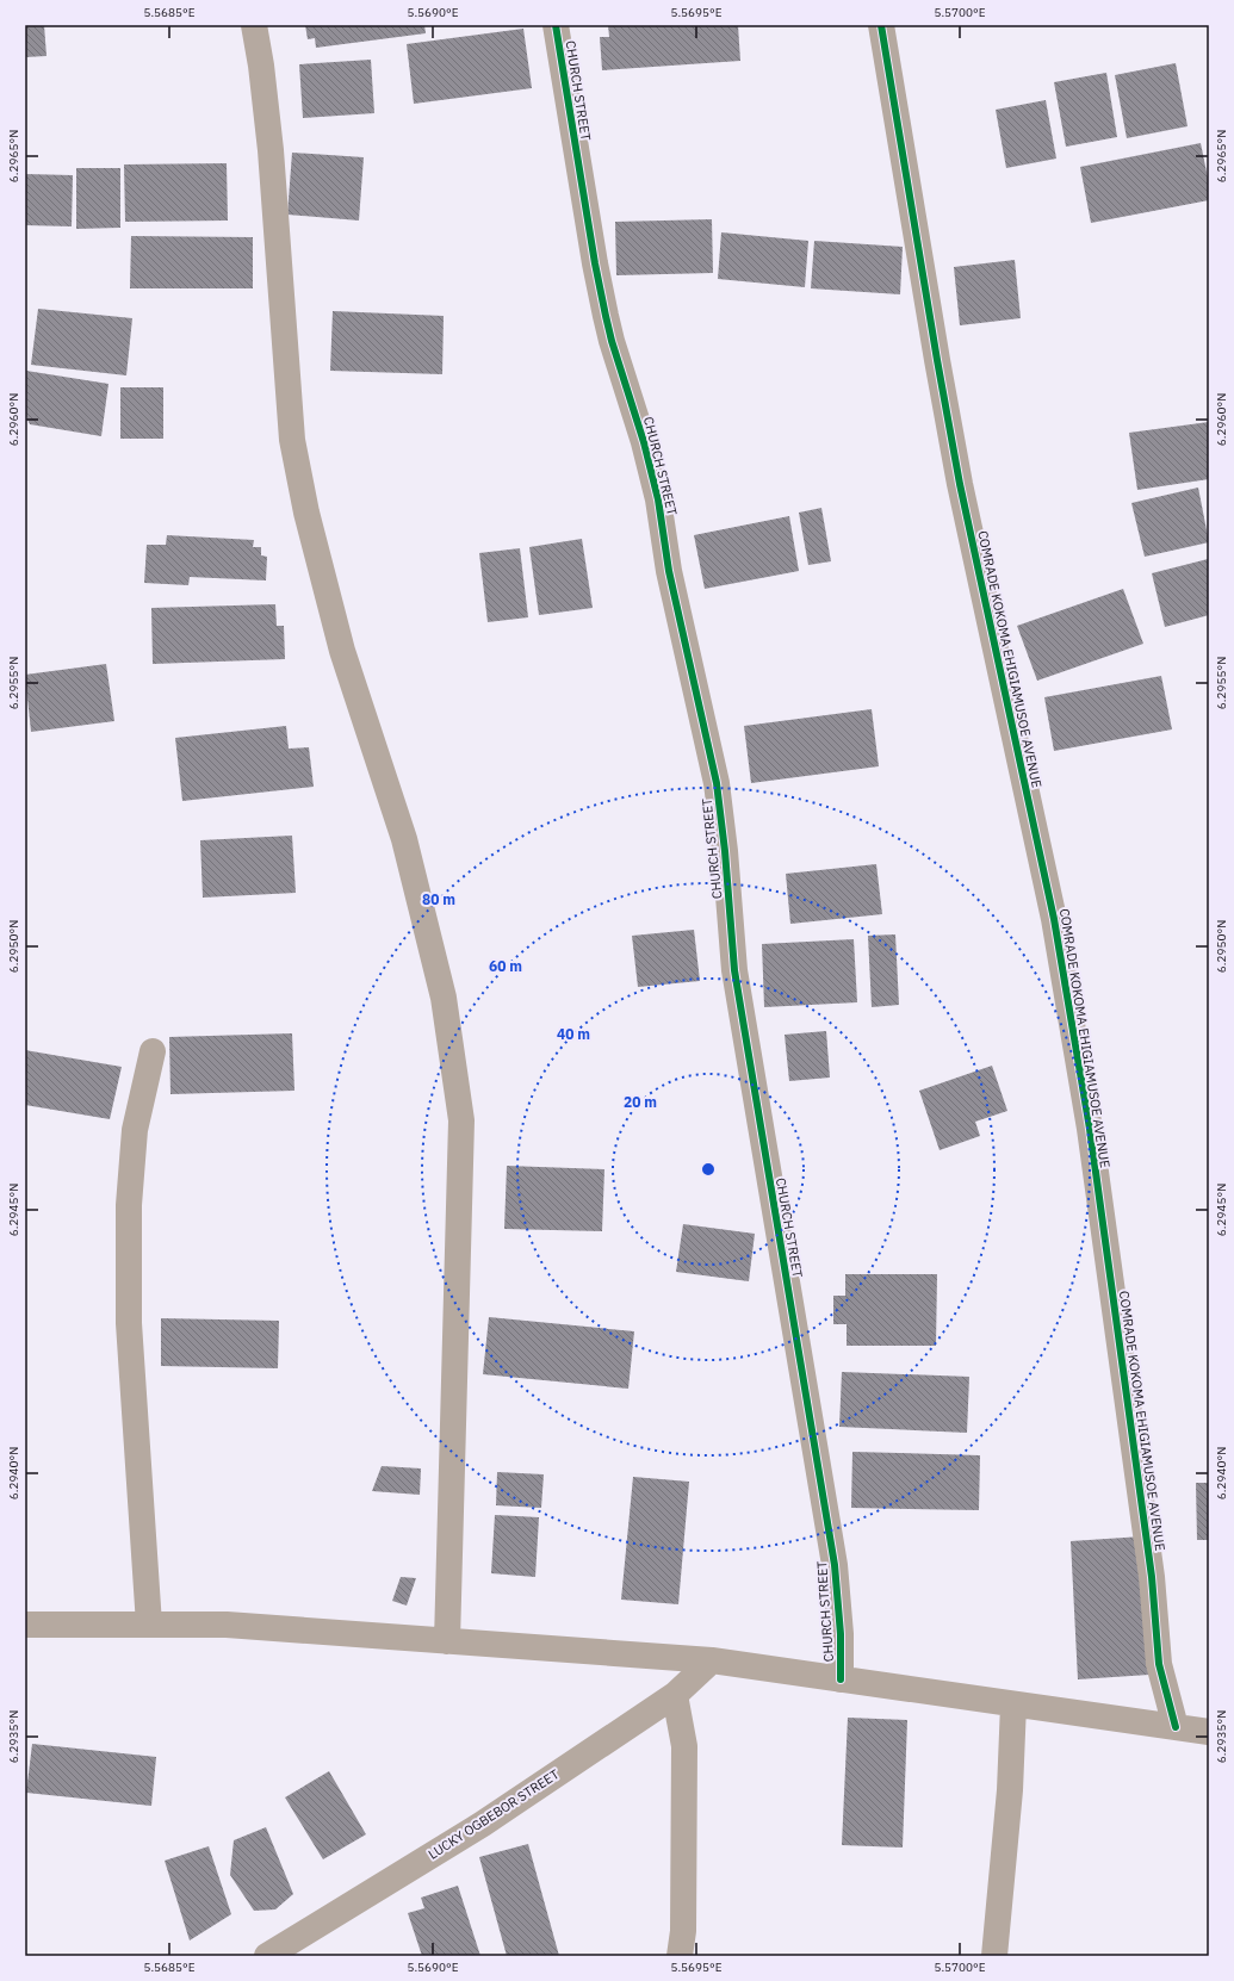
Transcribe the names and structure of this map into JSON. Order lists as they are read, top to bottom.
{
  "streets": {
    "street": ["CHURCH STREET", "COMRADE KOKOMA EHIGIAMUSOE AVENUE", "LUCKY OGBEBOR STREET"]
  },
  "coordinates": [
    "5.5685°E",
    "5.5690°E",
    "5.5695°E",
    "5.5700°E",
    "6.2965°N",
    "6.2960°N",
    "6.2955°N",
    "6.2950°N",
    "6.2945°N",
    "6.2940°N",
    "6.2935°N"
  ],
  "rings": [
    "80 m",
    "60 m",
    "40 m",
    "20 m"
  ]
}
